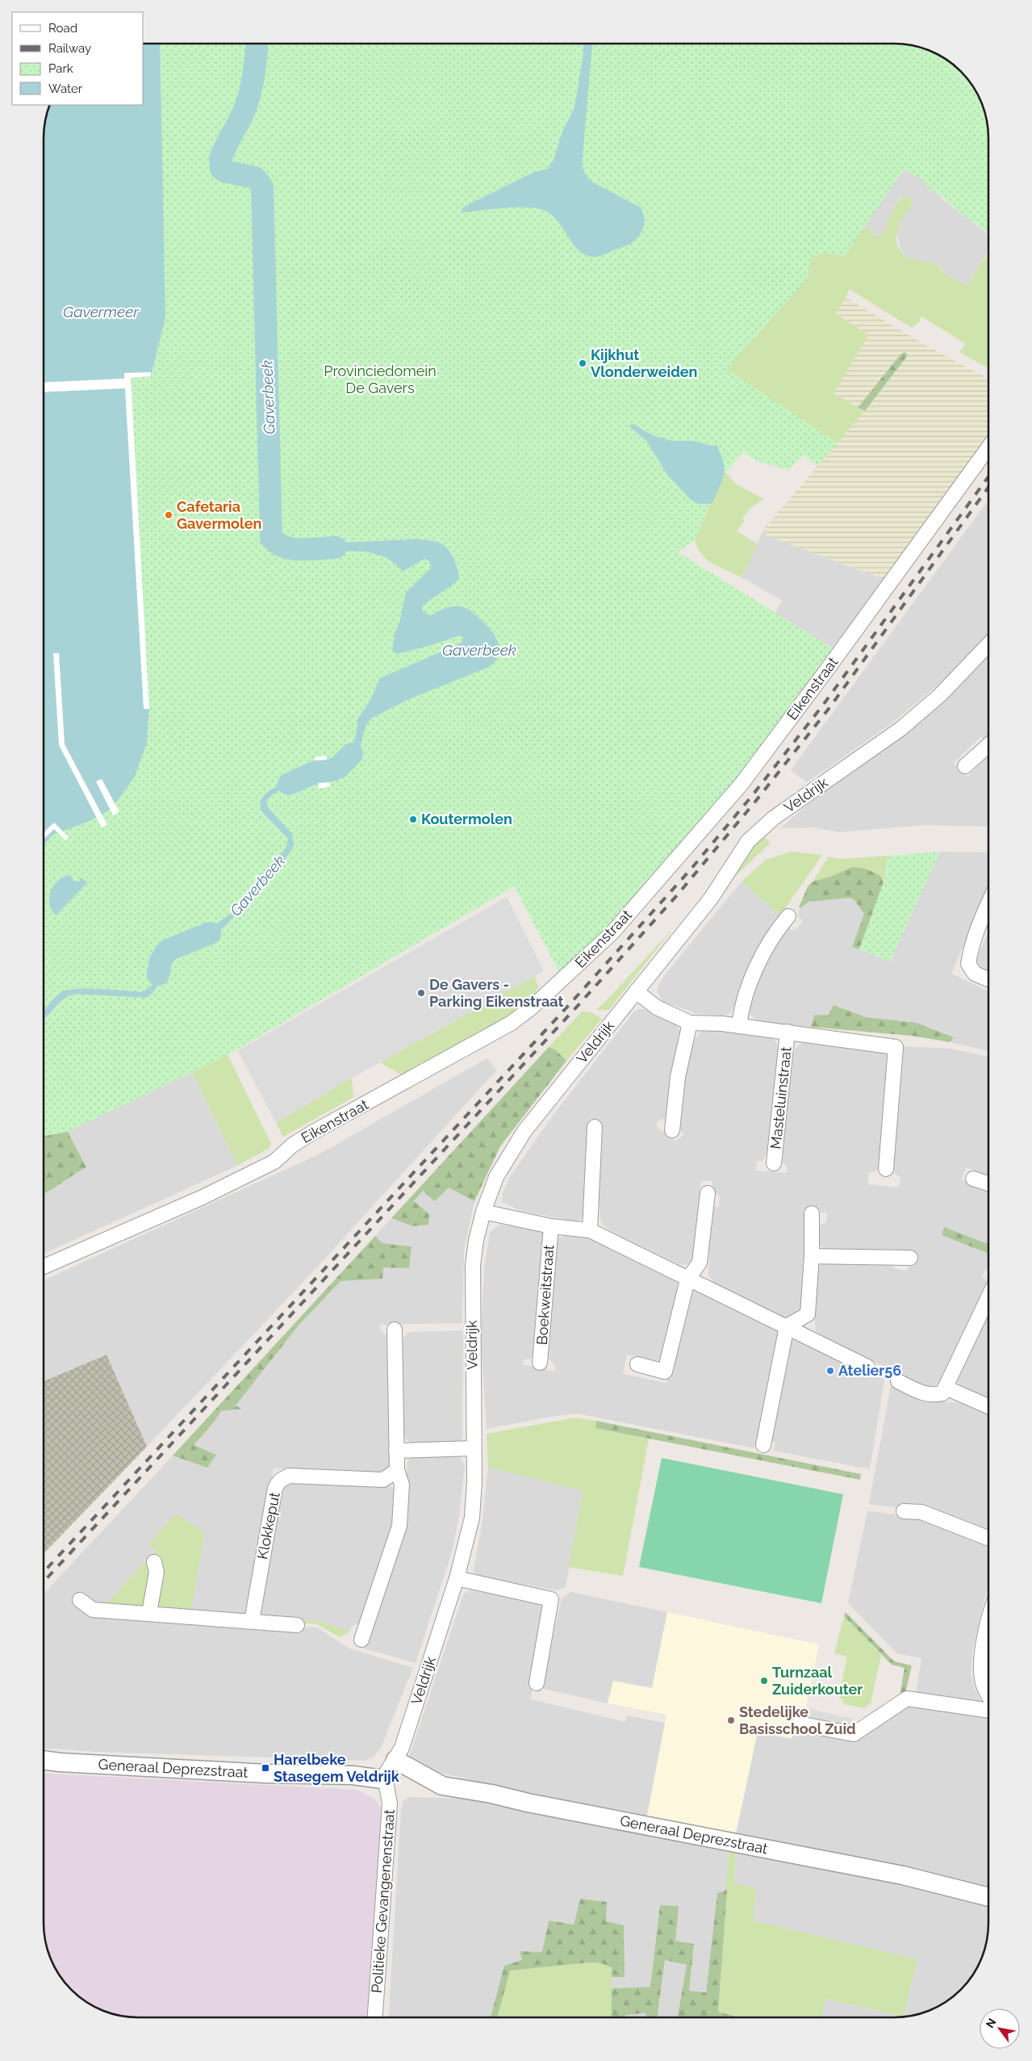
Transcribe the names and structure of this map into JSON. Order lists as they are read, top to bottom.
{
  "streets": {
    "street": [
      "Eikenstraat",
      "Veldrijk",
      "Masteluinstraat",
      "Boekweitstraat",
      "Klokkeput",
      "Generaal Deprezstraat",
      "Politieke Gevangenenstraat"
    ]
  },
  "crossings": [
    ["Veldrijk", "Masteluinstraat"],
    ["Veldrijk", "Boekweitstraat"],
    ["Veldrijk", "Generaal Deprezstraat"],
    ["Veldrijk", "Politieke Gevangenenstraat"],
    ["Generaal Deprezstraat", "Politieke Gevangenenstraat"]
  ],
  "water": ["Gavermeer", "Gaverbeek"],
  "parks": ["Provinciedomein De Gavers"],
  "places": {
    "other": [
      "Kijkhut Vlonderweiden",
      "Cafetaria Gavermolen",
      "Koutermolen",
      "De Gavers - Parking Eikenstraat",
      "Atelier56",
      "Turnzaal Zuiderkouter",
      "Stedelijke Basisschool Zuid"
    ],
    "transit": ["Harelbeke Stasegem Veldrijk"]
  },
  "legend": [
    "Road",
    "Railway",
    "Park",
    "Water"
  ],
  "north": "top left"
}
